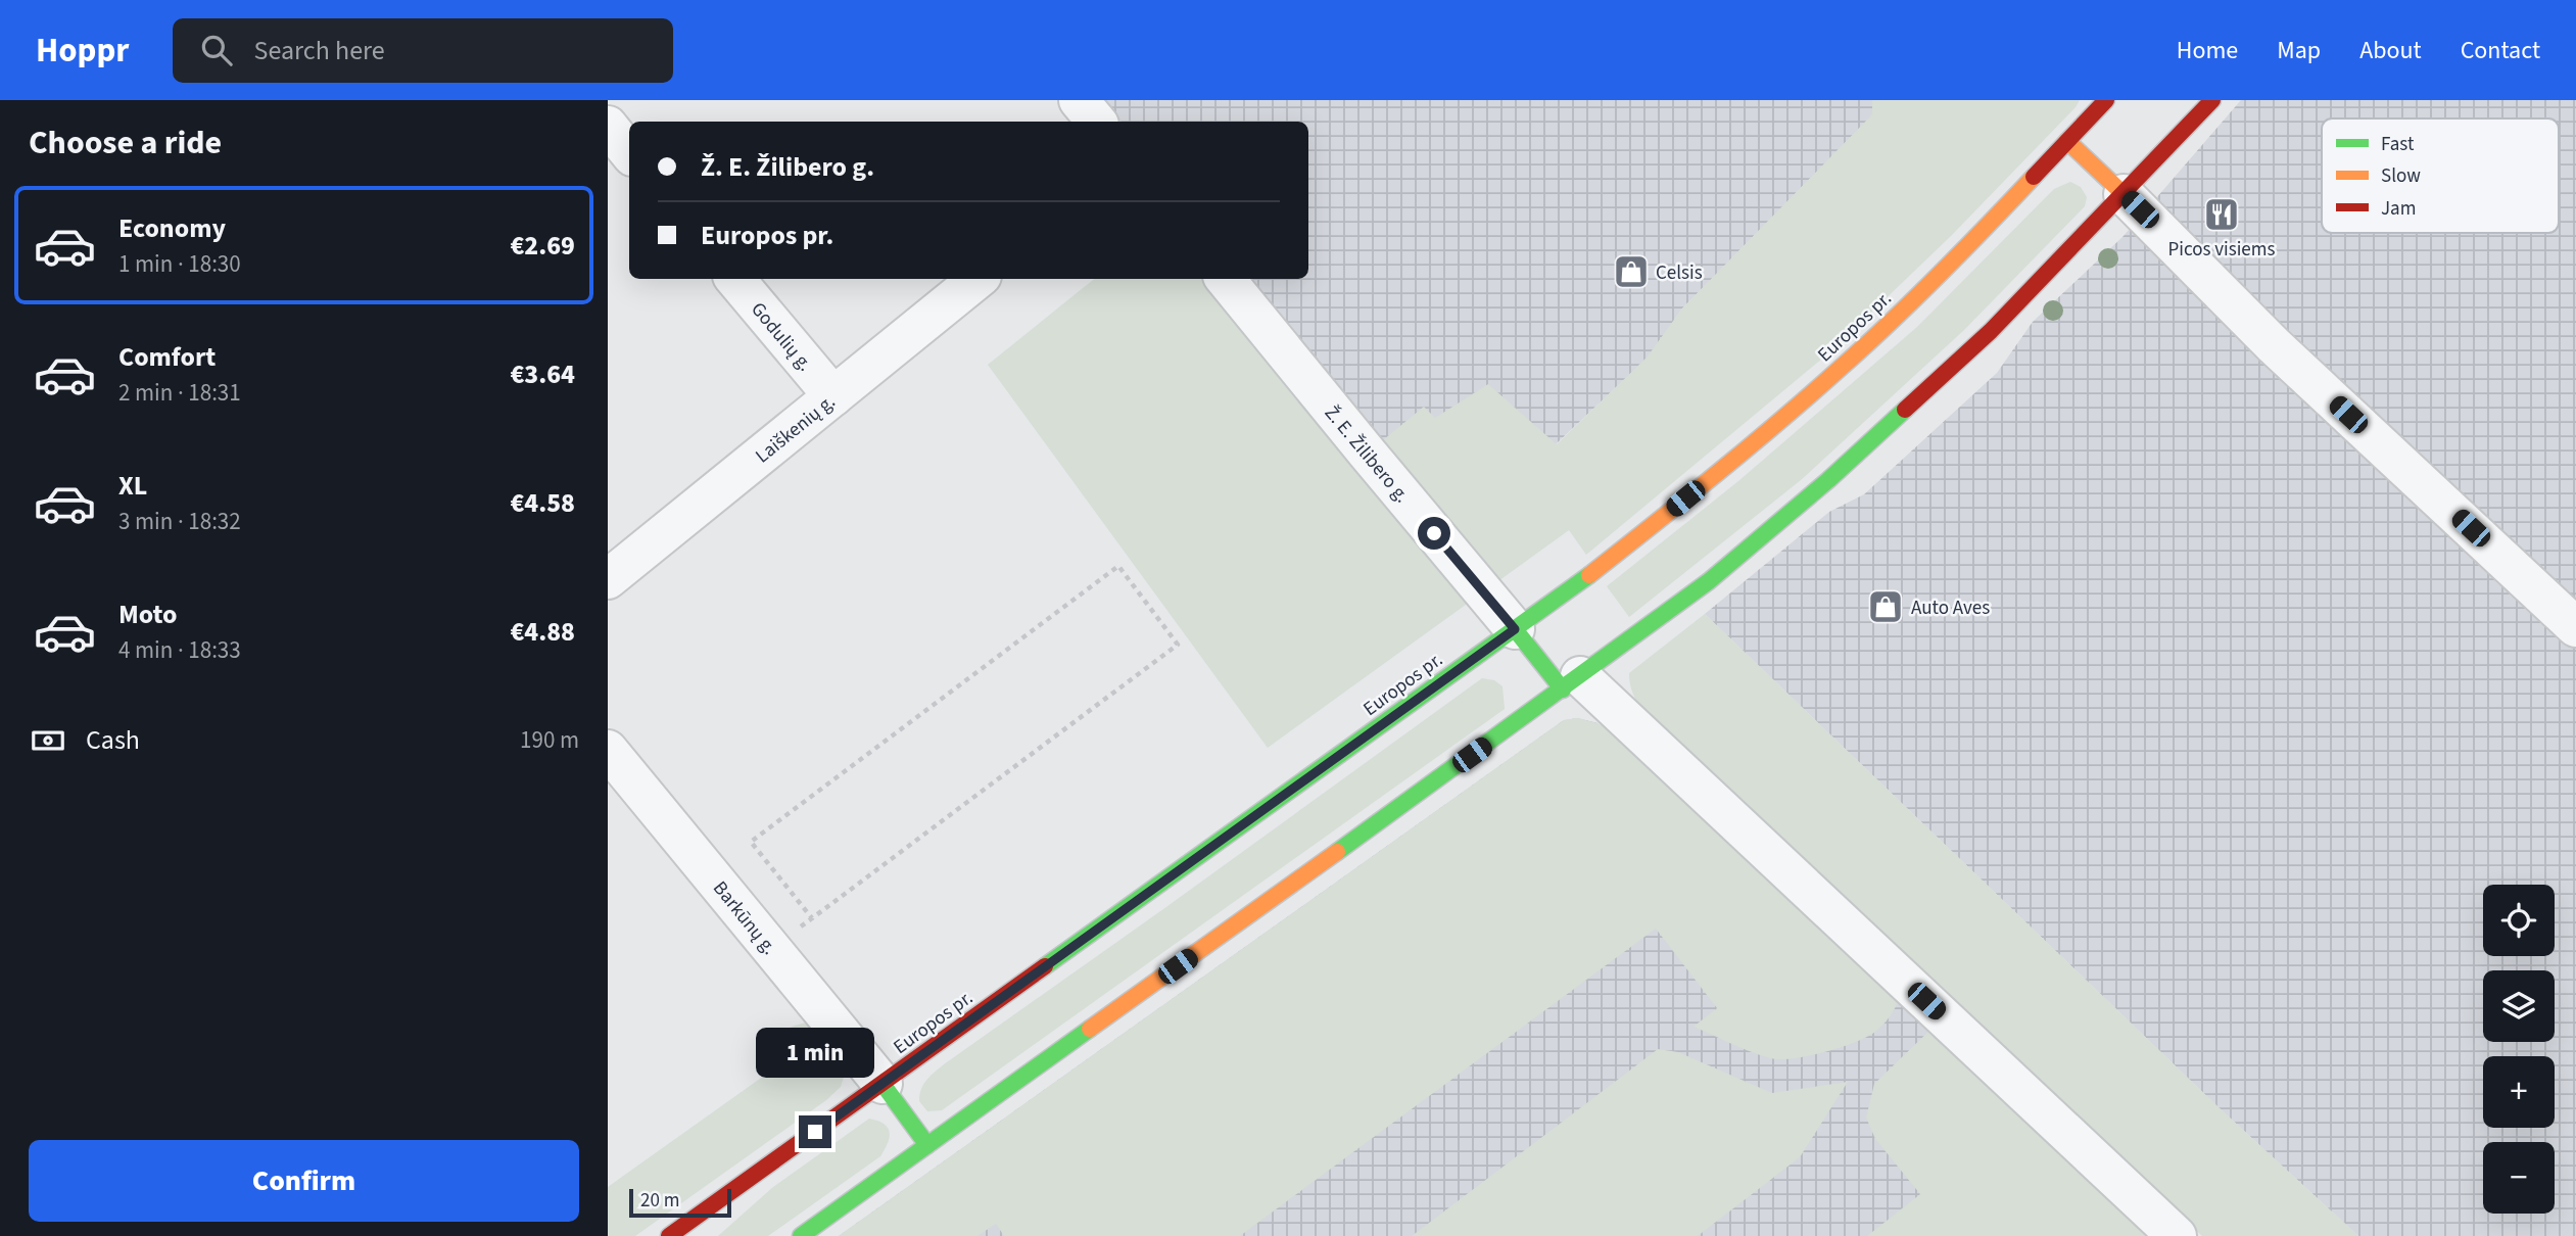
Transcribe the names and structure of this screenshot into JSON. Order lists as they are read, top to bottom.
{
  "streets": {
    "main road": ["Europos pr."],
    "street": [
      "Godulių g.",
      "Laiškenių g.",
      "Ž. E. Žilibero g.",
      "Barkūnų g."
    ]
  },
  "crossings": [
    ["Europos pr.", "Ž. E. Žilibero g."],
    ["Europos pr.", "Barkūnų g."],
    ["Godulių g.", "Laiškenių g."]
  ],
  "places": {
    "restaurant": ["Picos visiems"],
    "shop": ["Celsis", "Auto Aves"]
  },
  "legend": ["Fast", "Slow", "Jam"],
  "scale_bar": "20 m",
  "page": {
    "header": "Hoppr",
    "search": "Search here",
    "nav": [
      "Home",
      "Map",
      "About",
      "Contact"
    ],
    "heading": "Choose a ride",
    "banner": ["Ž. E. Žilibero g.", "Europos pr."],
    "list": [
      {
        "name": "Economy",
        "note": "1 min · 18:30",
        "value": "€2.69"
      },
      {
        "name": "Comfort",
        "note": "2 min · 18:31",
        "value": "€3.64"
      },
      {
        "name": "XL",
        "note": "3 min · 18:32",
        "value": "€4.58"
      },
      {
        "name": "Moto",
        "note": "4 min · 18:33",
        "value": "€4.88"
      }
    ],
    "pay": ["Cash", "190 m"],
    "map_buttons": ["+", "−"],
    "bubble": "1 min",
    "buttons": "Confirm",
    "scale": "20 m"
  }
}
